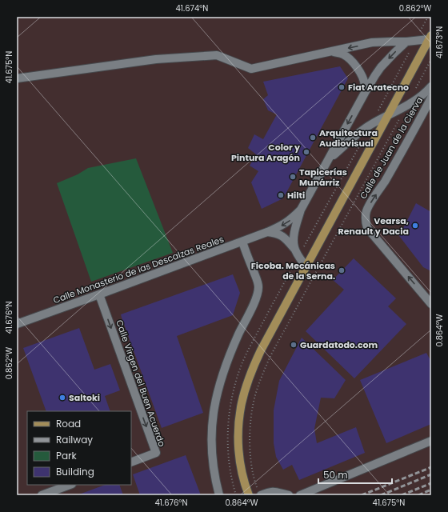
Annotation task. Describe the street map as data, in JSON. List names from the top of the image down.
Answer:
{
  "streets": {
    "street": ["Calle de Juan de la Cierva", "Calle Monasterio de las Descalzas Reales", "Calle Virgen del Buen Acuerdo"]
  },
  "crossings": [
    ["Calle Monasterio de las Descalzas Reales", "Calle Virgen del Buen Acuerdo"]
  ],
  "one_way": ["Calle de Juan de la Cierva"],
  "places": [
    "Fiat Aratecno",
    "Arquitectura Audiovisual",
    "Color y Pintura Aragón",
    "Tapicerías Munárriz",
    "Hilti",
    "Vearsa, Renault y Dacia",
    "Ficoba. Mecánicas de la Serna.",
    "Guardatodo.com",
    "Saltoki"
  ],
  "legend": [
    "Road",
    "Railway",
    "Park",
    "Building"
  ],
  "scale_bar": "50 m",
  "coordinates": [
    "41.674°N",
    "0.862°W",
    "41.673°N",
    "41.675°N",
    "41.676°N",
    "0.864°W"
  ]
}
